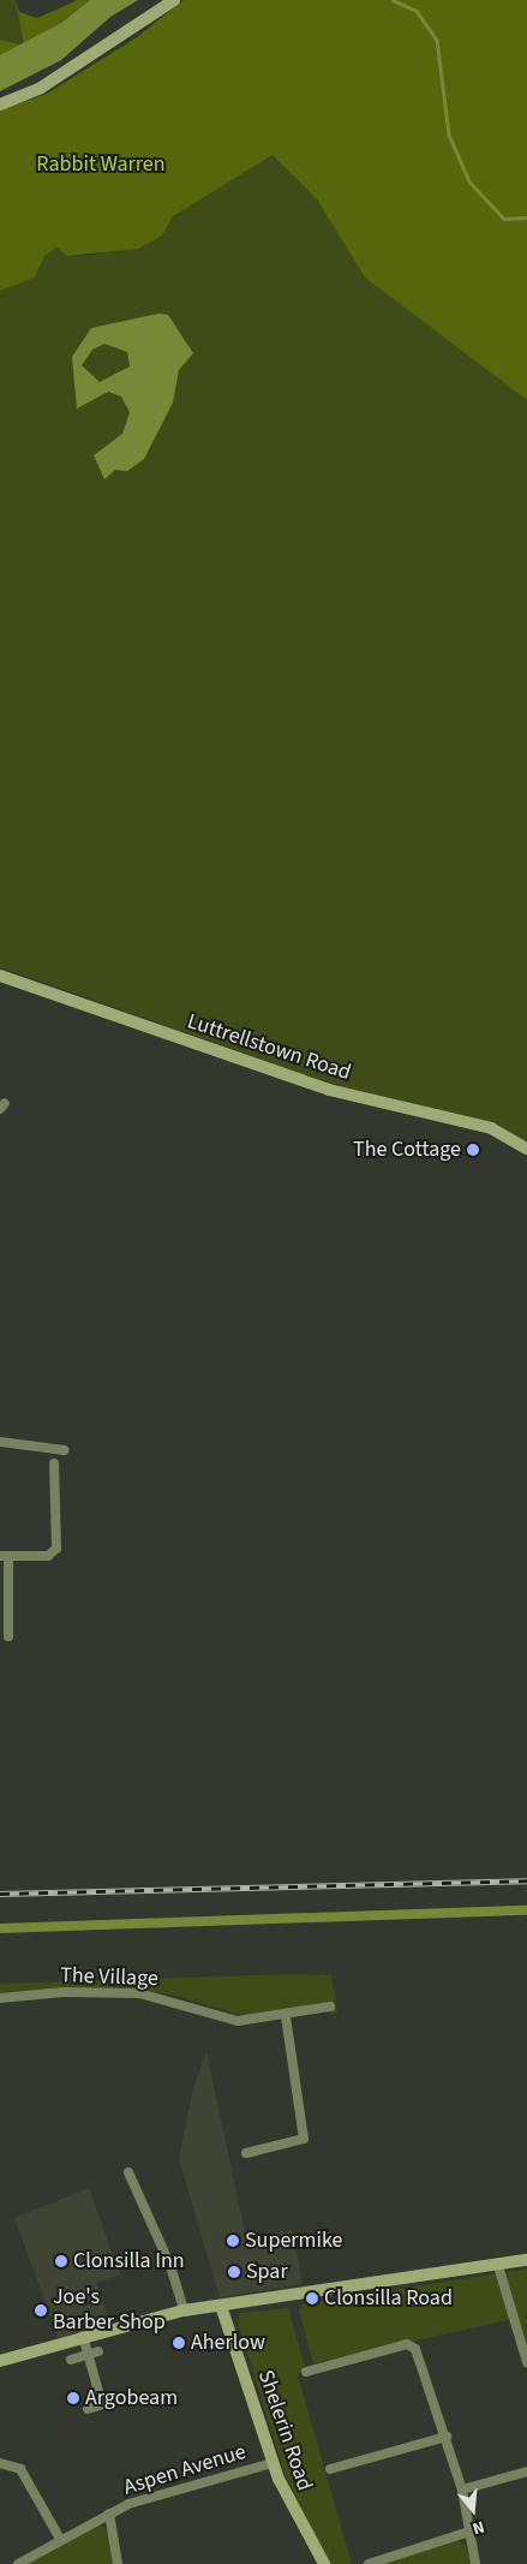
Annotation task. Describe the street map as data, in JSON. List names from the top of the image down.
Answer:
{
  "streets": {
    "street": [
      "Luttrellstown Road",
      "The Village",
      "Shelerin Road",
      "Aspen Avenue"
    ]
  },
  "crossings": [
    ["Shelerin Road", "Aspen Avenue"]
  ],
  "parks": ["Rabbit Warren"],
  "places": [
    "The Cottage",
    "Supermike",
    "Clonsilla Inn",
    "Spar",
    "Clonsilla Road",
    "Joe's Barber Shop",
    "Aherlow",
    "Argobeam"
  ],
  "north": "bottom"
}
